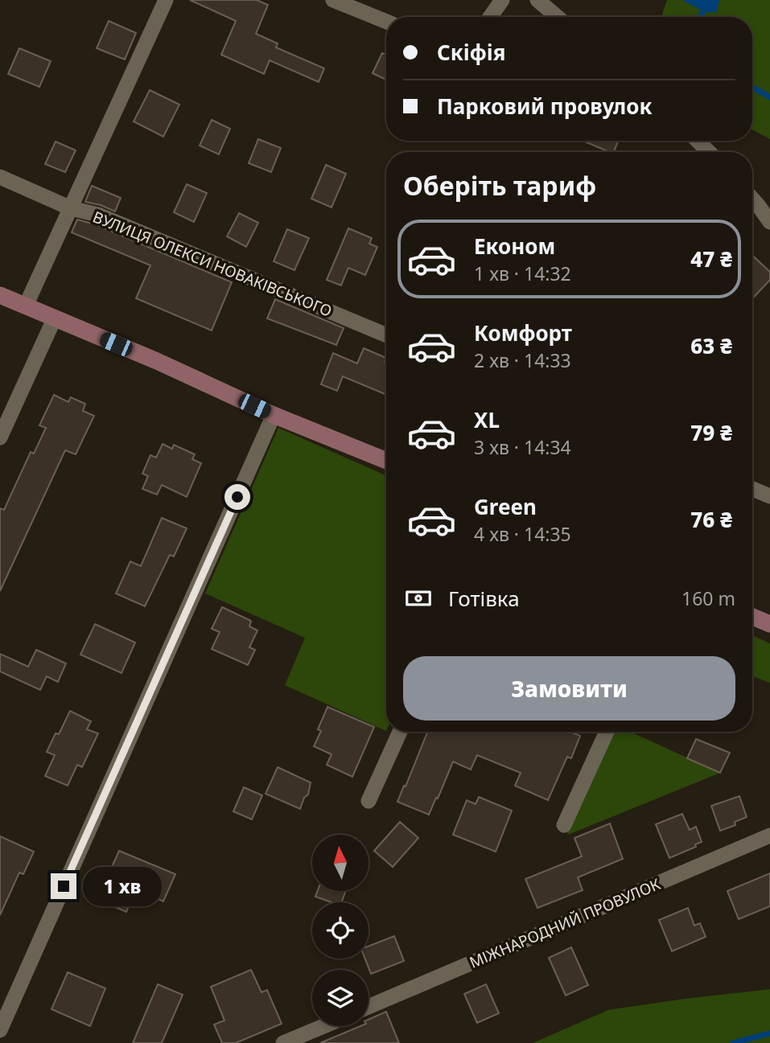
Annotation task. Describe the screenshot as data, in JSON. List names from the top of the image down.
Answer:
{
  "streets": {
    "street": ["ВУЛИЦЯ ОЛЕКСИ НОВАКІВСЬКОГО", "МІЖНАРОДНИЙ ПРОВУЛОК"]
  },
  "north": "top",
  "page": {
    "banner": ["Скіфія", "Парковий провулок"],
    "heading": "Оберіть тариф",
    "list": [
      {
        "name": "Економ",
        "note": "1 хв · 14:32",
        "value": "47 ₴"
      },
      {
        "name": "Комфорт",
        "note": "2 хв · 14:33",
        "value": "63 ₴"
      },
      {
        "name": "XL",
        "note": "3 хв · 14:34",
        "value": "79 ₴"
      },
      {
        "name": "Green",
        "note": "4 хв · 14:35",
        "value": "76 ₴"
      }
    ],
    "pay": ["Готівка", "160 m"],
    "buttons": "Замовити",
    "bubble": "1 хв"
  }
}
